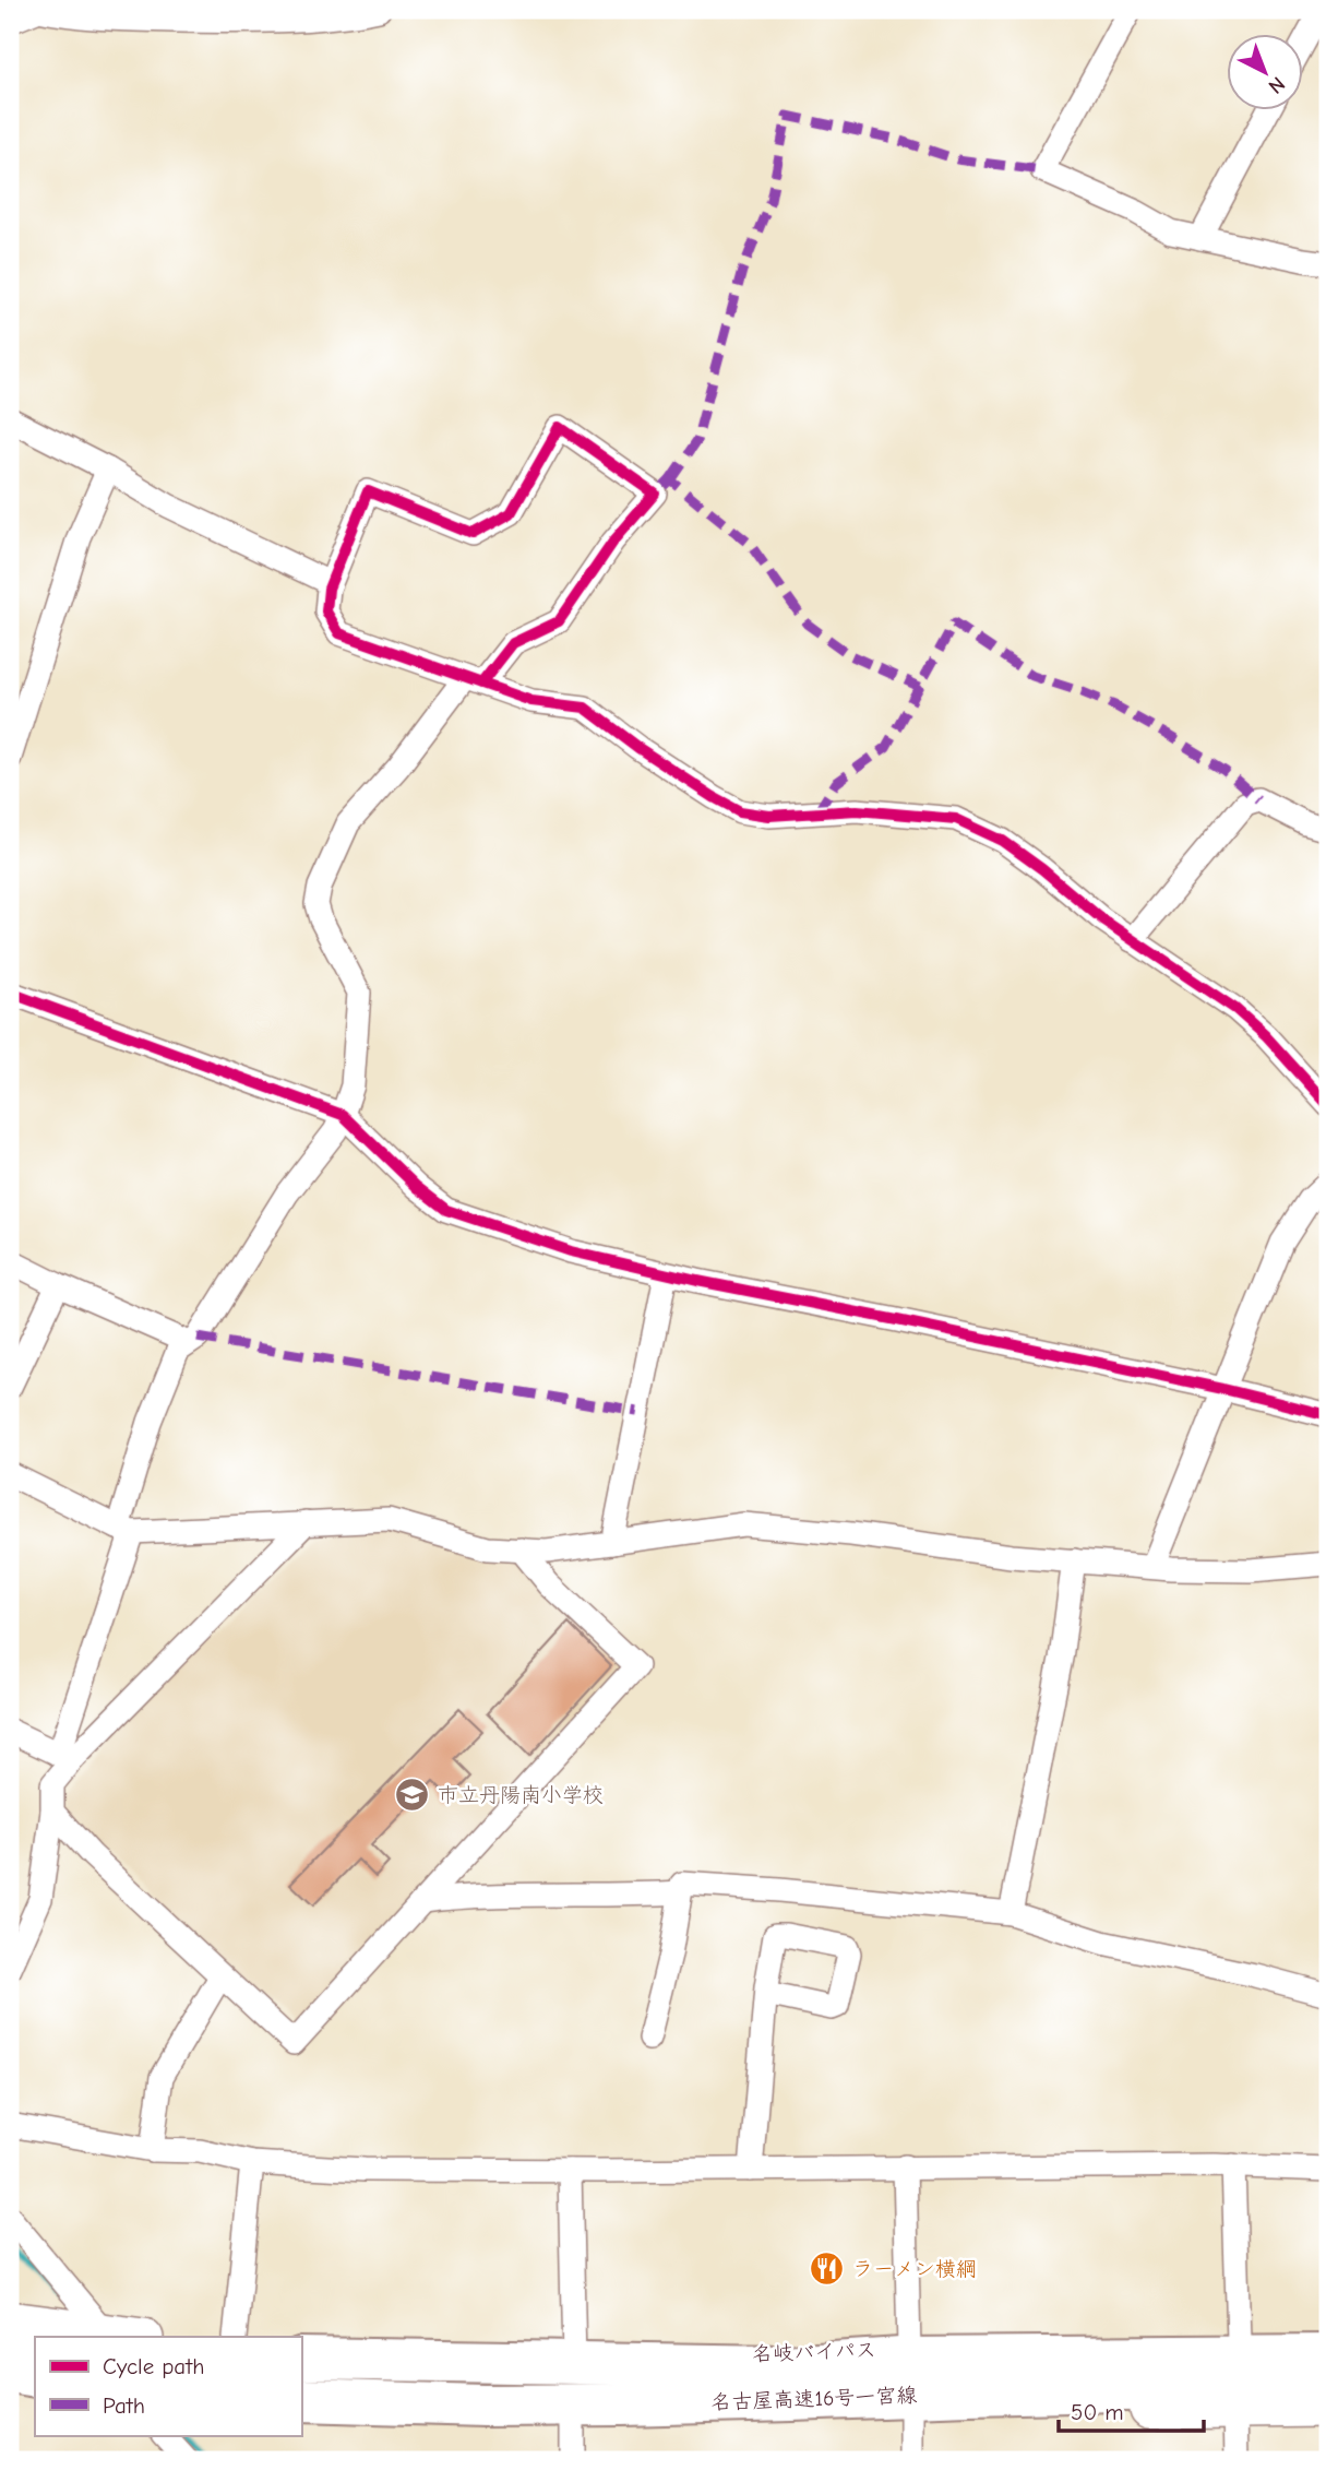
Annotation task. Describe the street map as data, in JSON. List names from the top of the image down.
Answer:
{
  "streets": {
    "highway": ["名岐バイパス", "名古屋高速16号一宮線"]
  },
  "places": {
    "school or university": ["市立丹陽南小学校"],
    "restaurant": ["ラーメン横綱"]
  },
  "legend": ["Cycle path", "Path"],
  "scale_bar": "50 m",
  "north": "bottom right"
}
